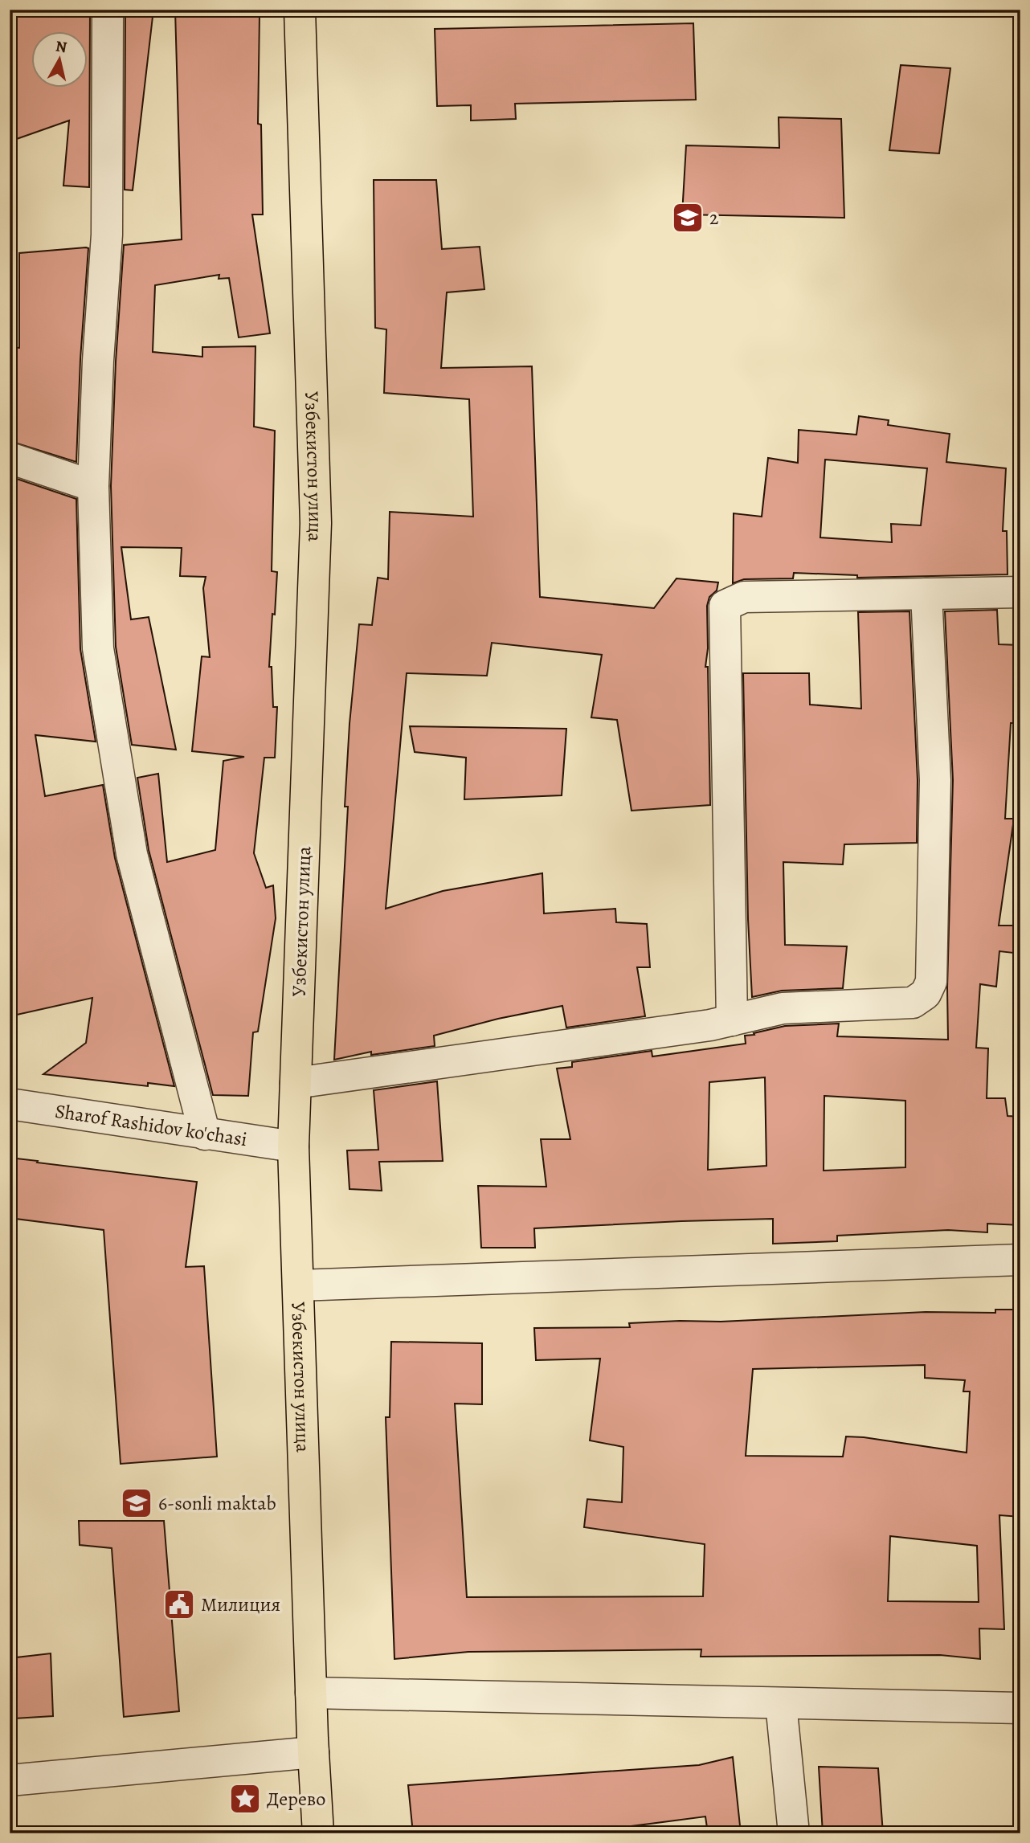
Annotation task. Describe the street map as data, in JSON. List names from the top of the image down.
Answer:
{
  "streets": {
    "main road": ["Узбекистон улица"],
    "street": ["Sharof Rashidov ko'chasi"]
  },
  "crossings": [
    ["Узбекистон улица", "Sharof Rashidov ko'chasi"]
  ],
  "places": {
    "school or university": ["2", "6-sonli maktab"],
    "public building": ["Милиция"],
    "place": ["Дерево"]
  },
  "north": "top"
}
